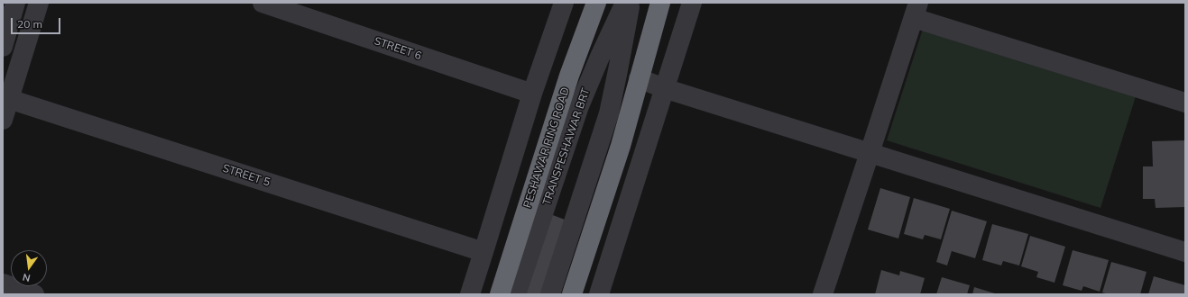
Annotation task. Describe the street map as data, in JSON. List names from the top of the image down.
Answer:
{
  "streets": {
    "highway": ["PESHAWAR RING ROAD"],
    "street": ["STREET 6", "TRANSPESHAWAR BRT", "STREET 5"]
  },
  "scale_bar": "20 m",
  "north": "bottom"
}
